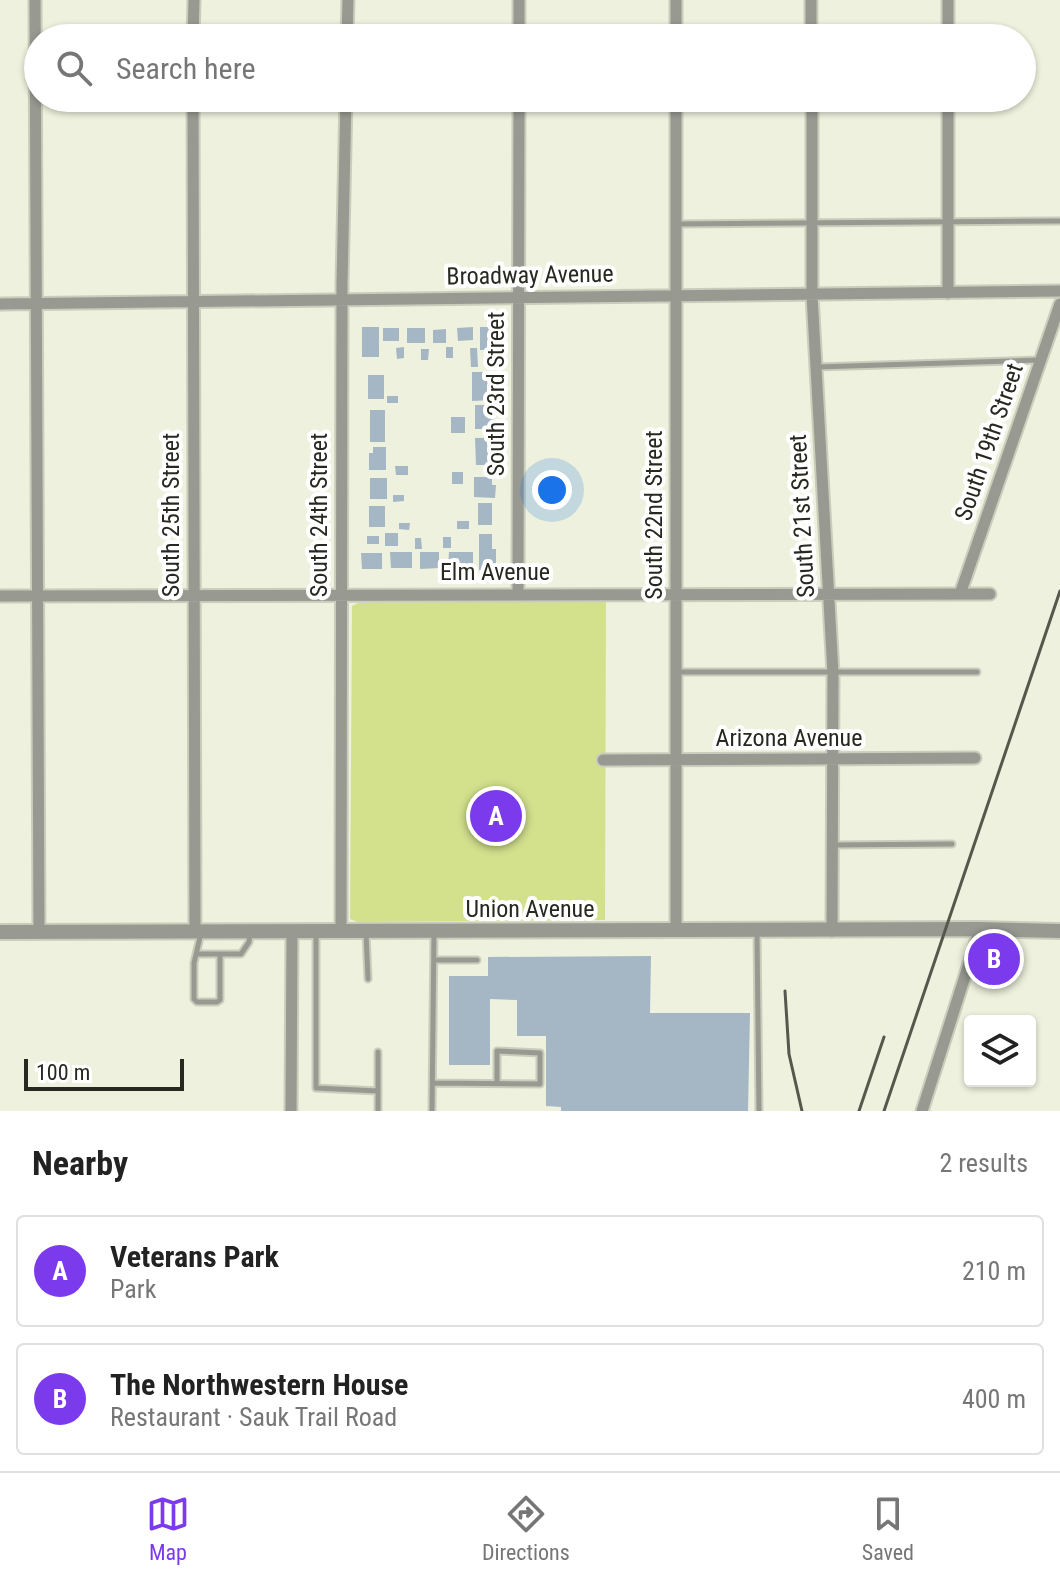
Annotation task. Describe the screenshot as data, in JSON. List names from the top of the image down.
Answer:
{
  "streets": {
    "street": [
      "Broadway Avenue",
      "South 23rd Street",
      "South 19th Street",
      "South 25th Street",
      "South 24th Street",
      "South 22nd Street",
      "South 21st Street",
      "Elm Avenue",
      "Arizona Avenue",
      "Union Avenue"
    ]
  },
  "crossings": [
    ["Broadway Avenue", "South 23rd Street"],
    ["Broadway Avenue", "South 25th Street"],
    ["Broadway Avenue", "South 24th Street"],
    ["Broadway Avenue", "South 22nd Street"],
    ["Broadway Avenue", "South 21st Street"],
    ["South 23rd Street", "Elm Avenue"],
    ["South 19th Street", "Elm Avenue"],
    ["South 25th Street", "Elm Avenue"],
    ["South 25th Street", "Union Avenue"],
    ["South 24th Street", "Elm Avenue"],
    ["South 24th Street", "Union Avenue"],
    ["South 22nd Street", "Elm Avenue"],
    ["South 22nd Street", "Arizona Avenue"],
    ["South 22nd Street", "Union Avenue"],
    ["South 21st Street", "Elm Avenue"],
    ["South 21st Street", "Arizona Avenue"],
    ["South 21st Street", "Union Avenue"]
  ],
  "scale_bar": "100 m",
  "page": {
    "search": "Search here",
    "pins": ["A", "B"],
    "scale": "100 m",
    "heading": ["Nearby", "2 results"],
    "list": [
      {
        "mark": "A",
        "name": "Veterans Park",
        "note": "Park",
        "value": "210 m"
      },
      {
        "mark": "B",
        "name": "The Northwestern House",
        "note": "Restaurant · Sauk Trail Road",
        "value": "400 m"
      }
    ],
    "nav": ["Map", "Directions", "Saved"]
  }
}
